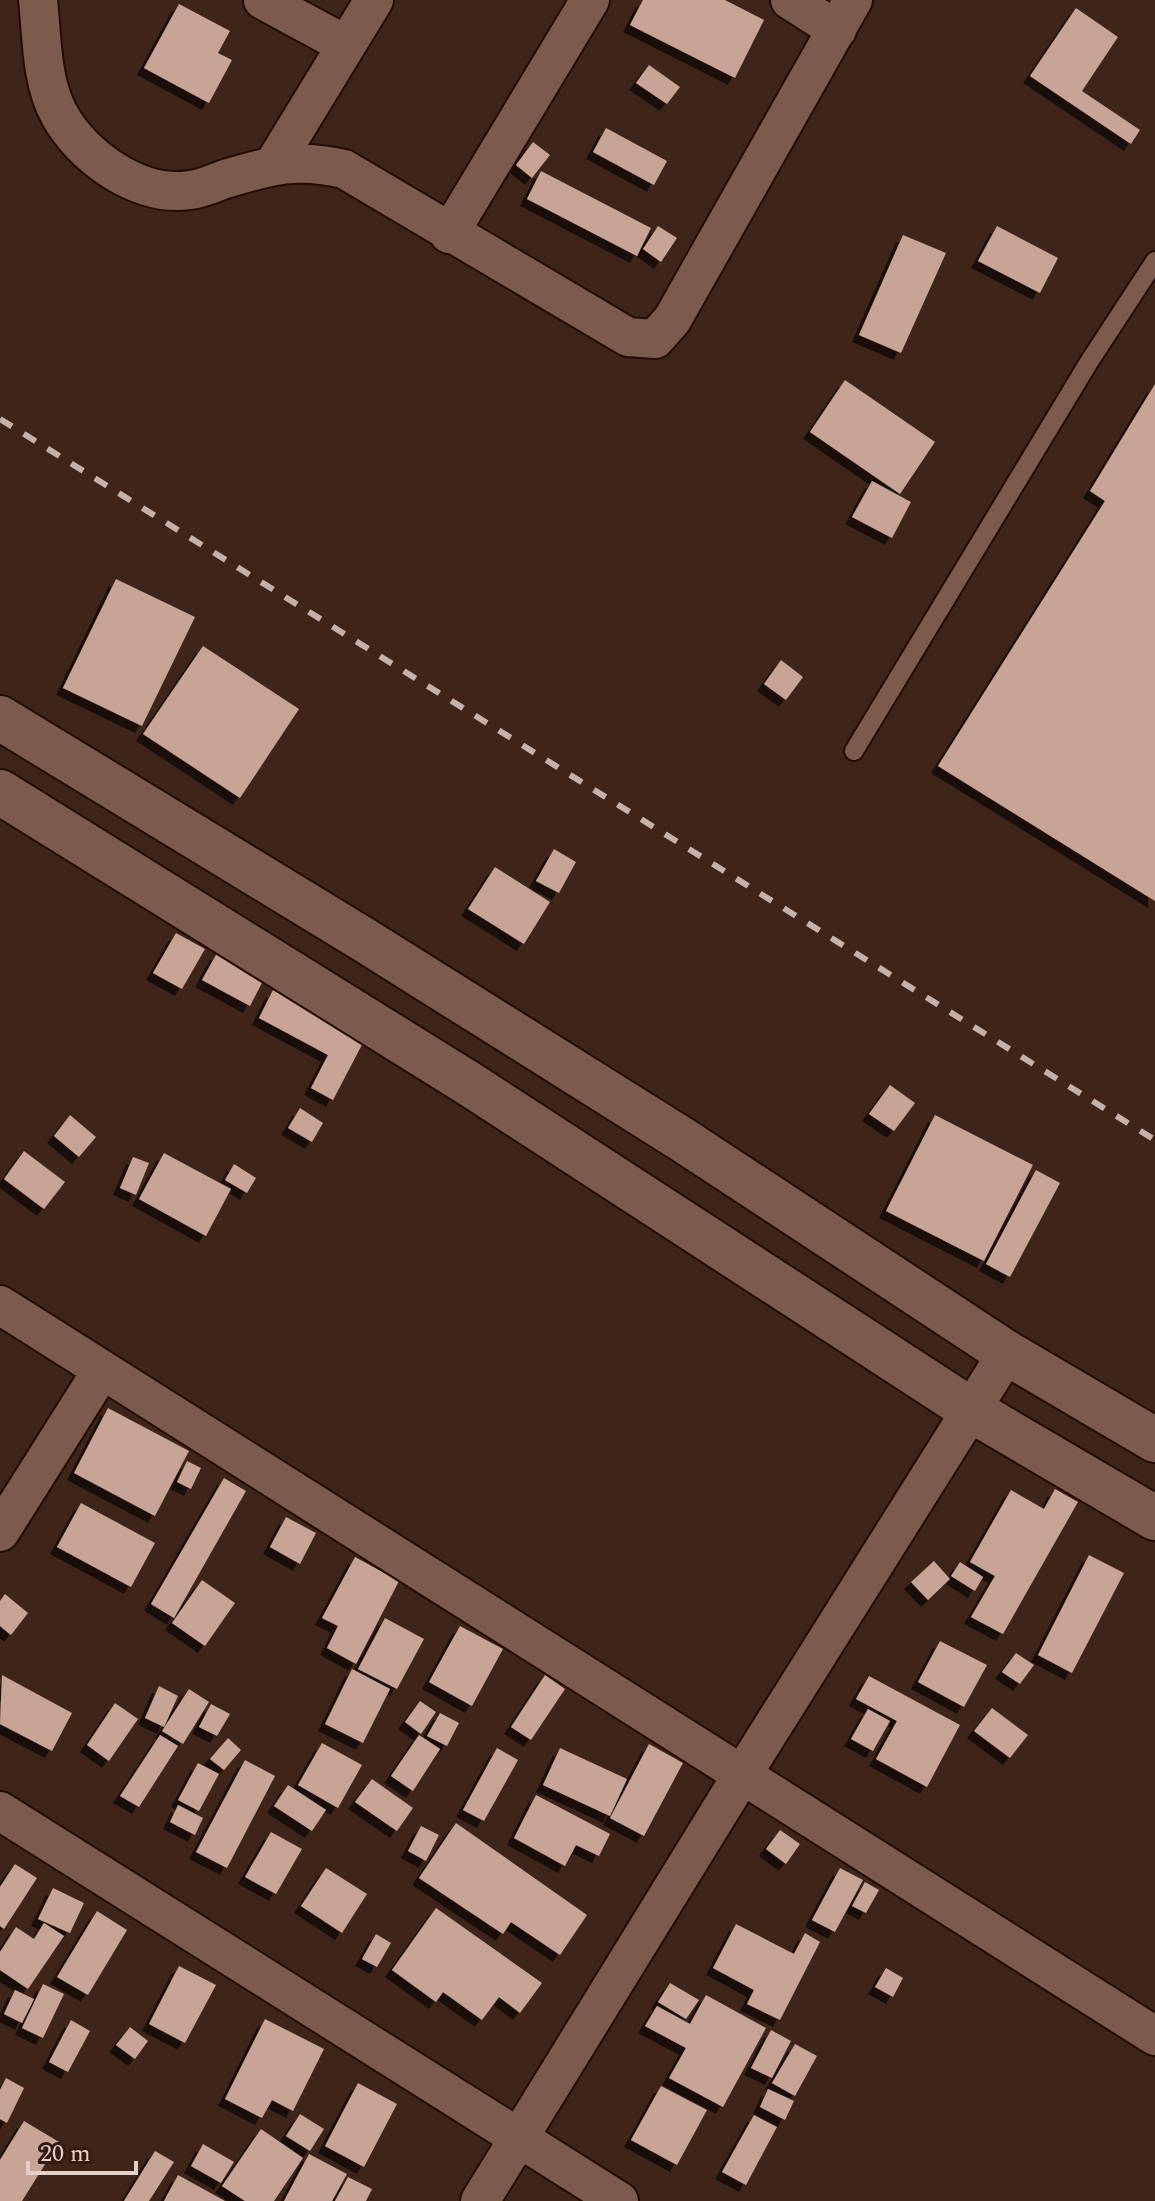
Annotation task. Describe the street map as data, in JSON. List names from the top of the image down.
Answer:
{
  "scale_bar": "20 m"
}
